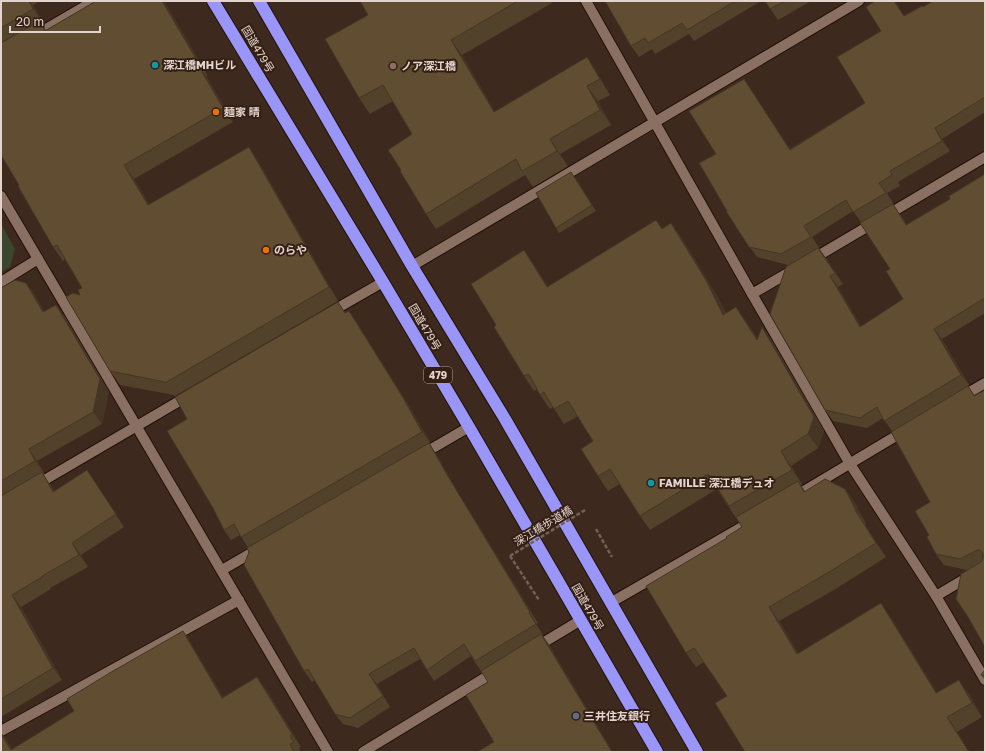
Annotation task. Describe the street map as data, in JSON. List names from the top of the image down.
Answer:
{
  "streets": {
    "highway": ["国道479号", "479"],
    "path": ["深江橋歩道橋"]
  },
  "places": [
    "深江橋MHビル",
    "ノア深江橋",
    "麺家 晴",
    "のらや",
    "FAMILLE 深江橋デュオ",
    "三井住友銀行"
  ],
  "scale_bar": "20 m"
}
